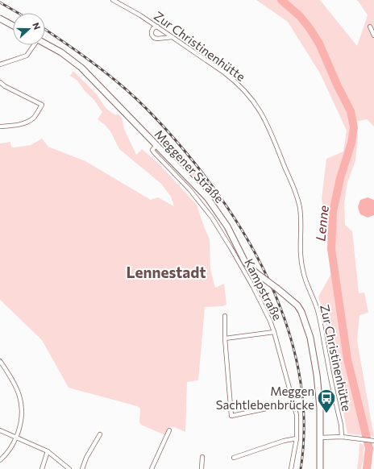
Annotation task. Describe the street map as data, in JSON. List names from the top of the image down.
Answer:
{
  "streets": {
    "main road": ["Meggener Straße"],
    "street": ["Zur Christinenhütte", "Kampstraße"]
  },
  "crossings": [
    ["Meggener Straße", "Kampstraße"]
  ],
  "districts": ["Lennestadt"],
  "water": ["Lenne"],
  "places": {
    "bus stop": ["Meggen Sachtlebenbrücke"]
  },
  "north": "right"
}
